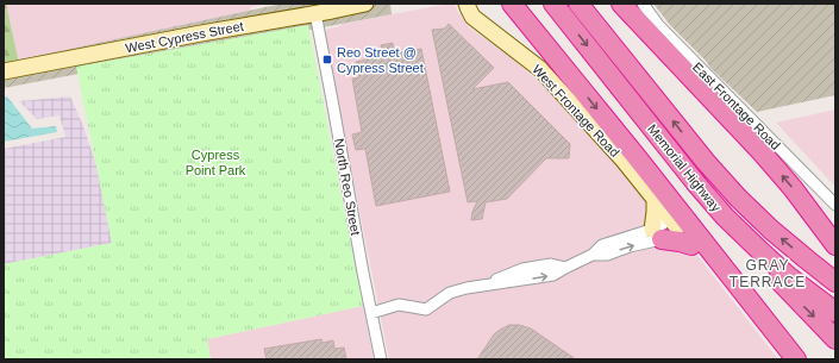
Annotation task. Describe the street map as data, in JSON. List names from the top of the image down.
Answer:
{
  "streets": {
    "highway": ["Memorial Highway"],
    "street": [
      "West Cypress Street",
      "East Frontage Road",
      "West Frontage Road",
      "North Reo Street"
    ]
  },
  "crossings": [
    ["West Cypress Street", "North Reo Street"]
  ],
  "districts": ["GRAY TERRACE"],
  "parks": ["Cypress Point Park"],
  "places": {
    "transit": ["Reo Street @ Cypress Street"]
  }
}
